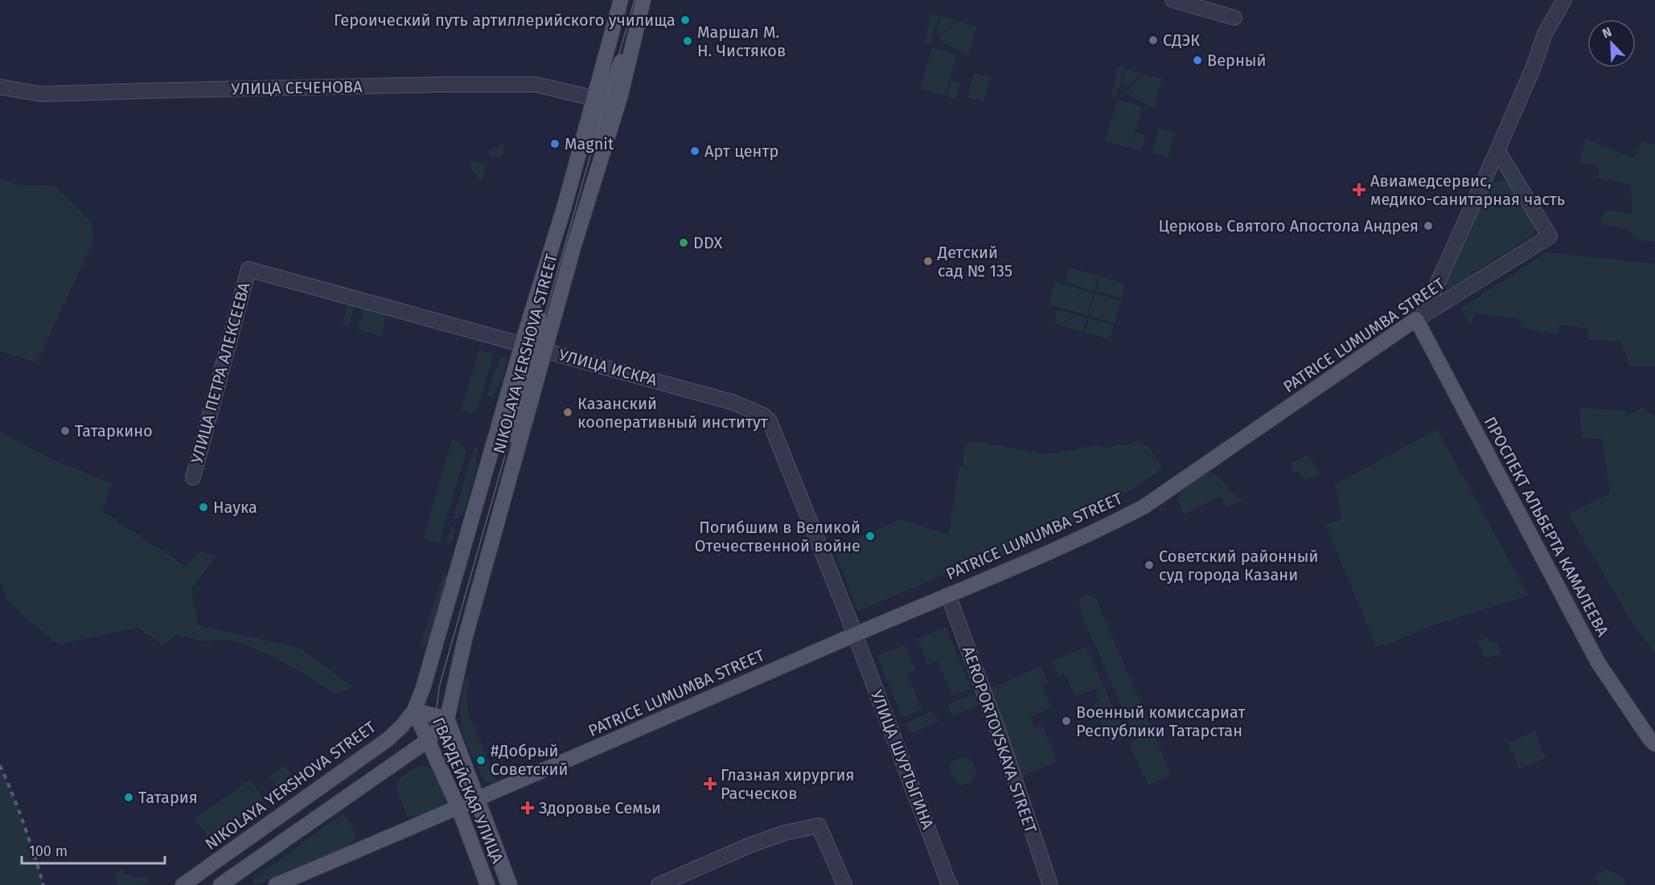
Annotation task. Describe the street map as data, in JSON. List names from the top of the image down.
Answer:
{
  "streets": {
    "main road": [
      "PATRICE LUMUMBA STREET",
      "NIKOLAYA YERSHOVA STREET",
      "ПРОСПЕКТ АЛЬБЕРТА КАМАЛЕЕВА",
      "ГВАРДЕЙСКАЯ УЛИЦА"
    ],
    "street": [
      "УЛИЦА СЕЧЕНОВА",
      "УЛИЦА ИСКРА",
      "УЛИЦА ПЕТРА АЛЕКСЕЕВА",
      "AEROPORTOVSKAYA STREET",
      "УЛИЦА ШУРТЫГИНА"
    ]
  },
  "crossings": [
    ["УЛИЦА СЕЧЕНОВА", "NIKOLAYA YERSHOVA STREET"],
    ["PATRICE LUMUMBA STREET", "УЛИЦА ИСКРА"],
    ["PATRICE LUMUMBA STREET", "ПРОСПЕКТ АЛЬБЕРТА КАМАЛЕЕВА"],
    ["PATRICE LUMUMBA STREET", "AEROPORTOVSKAYA STREET"],
    ["PATRICE LUMUMBA STREET", "УЛИЦА ШУРТЫГИНА"],
    ["PATRICE LUMUMBA STREET", "ГВАРДЕЙСКАЯ УЛИЦА"],
    ["NIKOLAYA YERSHOVA STREET", "УЛИЦА ИСКРА"],
    ["NIKOLAYA YERSHOVA STREET", "ГВАРДЕЙСКАЯ УЛИЦА"],
    ["УЛИЦА ИСКРА", "УЛИЦА ПЕТРА АЛЕКСЕЕВА"],
    ["УЛИЦА ИСКРА", "УЛИЦА ШУРТЫГИНА"]
  ],
  "places": {
    "other": [
      "Героический путь артиллерийского училища",
      "СДЭК",
      "Маршал М. Н. Чистяков",
      "Верный",
      "Magnit",
      "Арт центр",
      "Церковь Святого Апостола Андрея",
      "DDX",
      "Детский сад № 135",
      "Казанский кооперативный институт",
      "Татаркино",
      "Наука",
      "Погибшим в Великой Отечественной войне",
      "Советский районный суд города Казани",
      "Военный комиссариат Республики Татарстан",
      "#Добрый Советский",
      "Татария"
    ],
    "health": ["Авиамедсервис, медико-санитарная часть", "Глазная хирургия Расческов", "Здоровье Семьи"]
  },
  "scale_bar": "100 m",
  "north": "top left"
}
